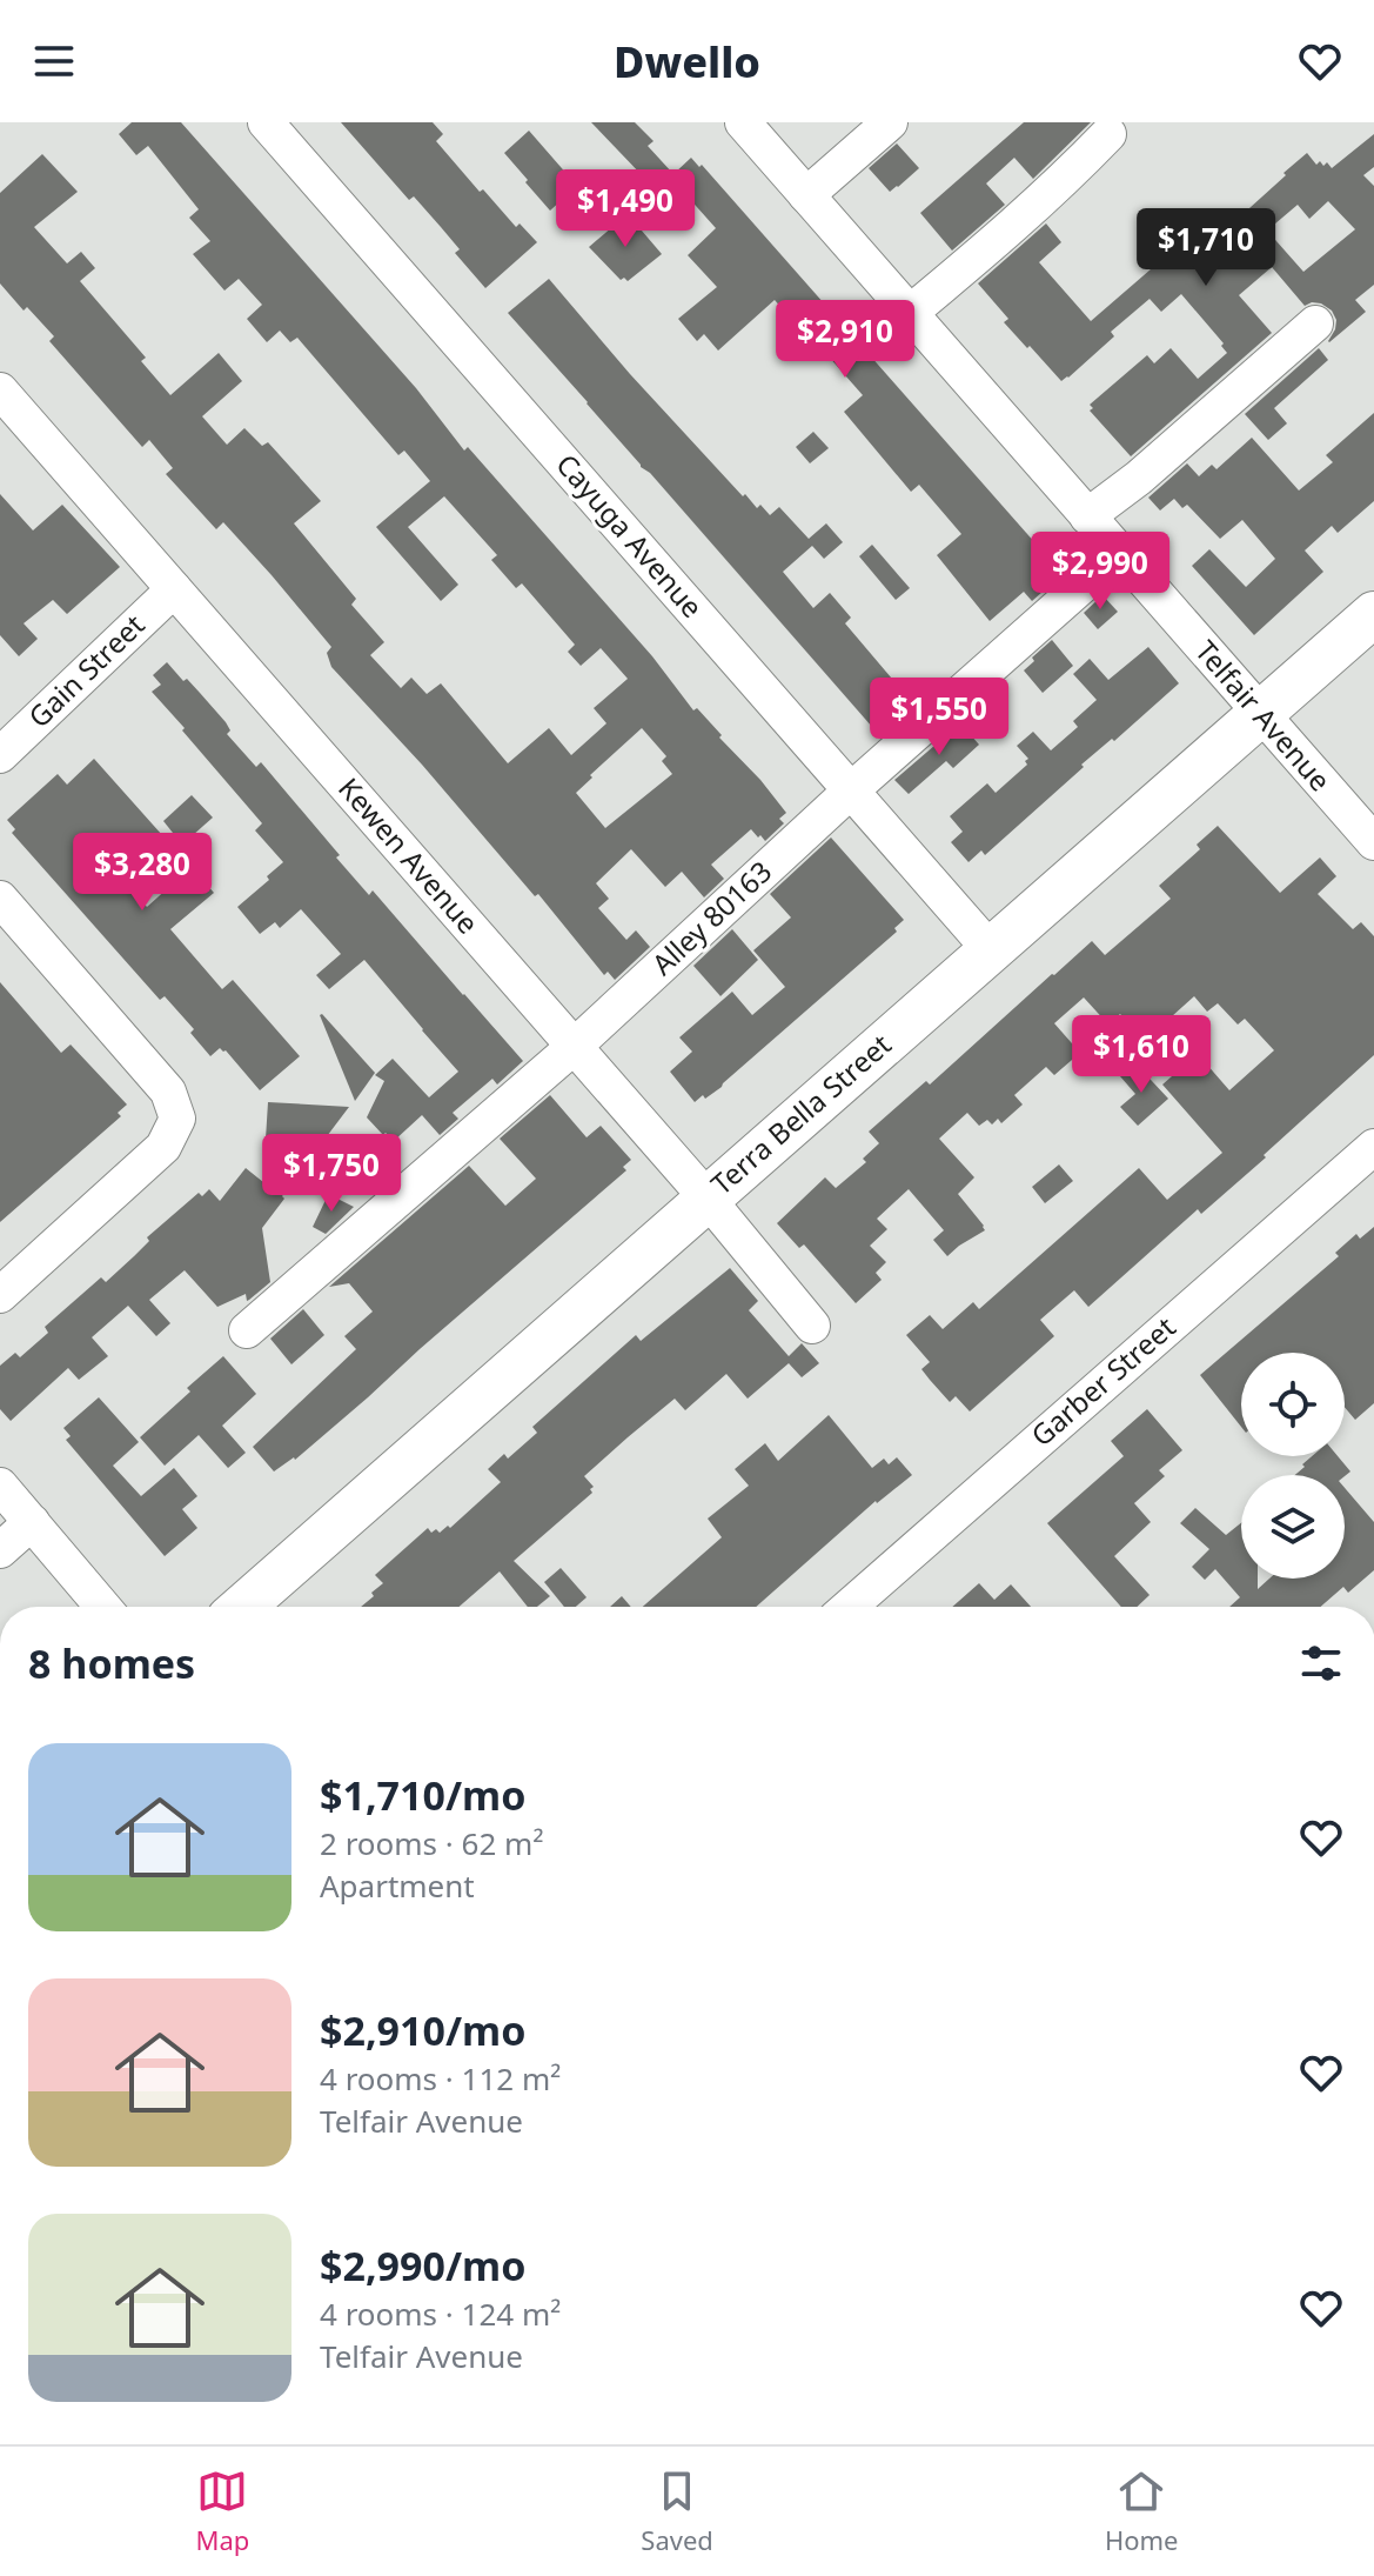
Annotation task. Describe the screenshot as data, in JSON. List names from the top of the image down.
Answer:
{
  "streets": {
    "main road": ["Terra Bella Street"],
    "street": [
      "Cayuga Avenue",
      "Gain Street",
      "Telfair Avenue",
      "Kewen Avenue",
      "Alley 80163",
      "Garber Street"
    ]
  },
  "crossings": [
    ["Cayuga Avenue", "Alley 80163"],
    ["Cayuga Avenue", "Terra Bella Street"],
    ["Gain Street", "Kewen Avenue"],
    ["Telfair Avenue", "Alley 80163"],
    ["Telfair Avenue", "Terra Bella Street"],
    ["Kewen Avenue", "Alley 80163"],
    ["Kewen Avenue", "Terra Bella Street"]
  ],
  "page": {
    "header": "Dwello",
    "price": [
      "$1,490",
      "$1,710",
      "$2,910",
      "$2,990",
      "$1,550",
      "$3,280",
      "$1,610",
      "$1,750"
    ],
    "heading": "8 homes",
    "list": [
      {
        "name": "$1,710/mo",
        "note": "2 rooms · 62 m² · Apartment"
      },
      {
        "name": "$2,910/mo",
        "note": "4 rooms · 112 m² · Telfair Avenue"
      },
      {
        "name": "$2,990/mo",
        "note": "4 rooms · 124 m² · Telfair Avenue"
      }
    ],
    "tabs": ["Map", "Saved", "Home"]
  }
}
